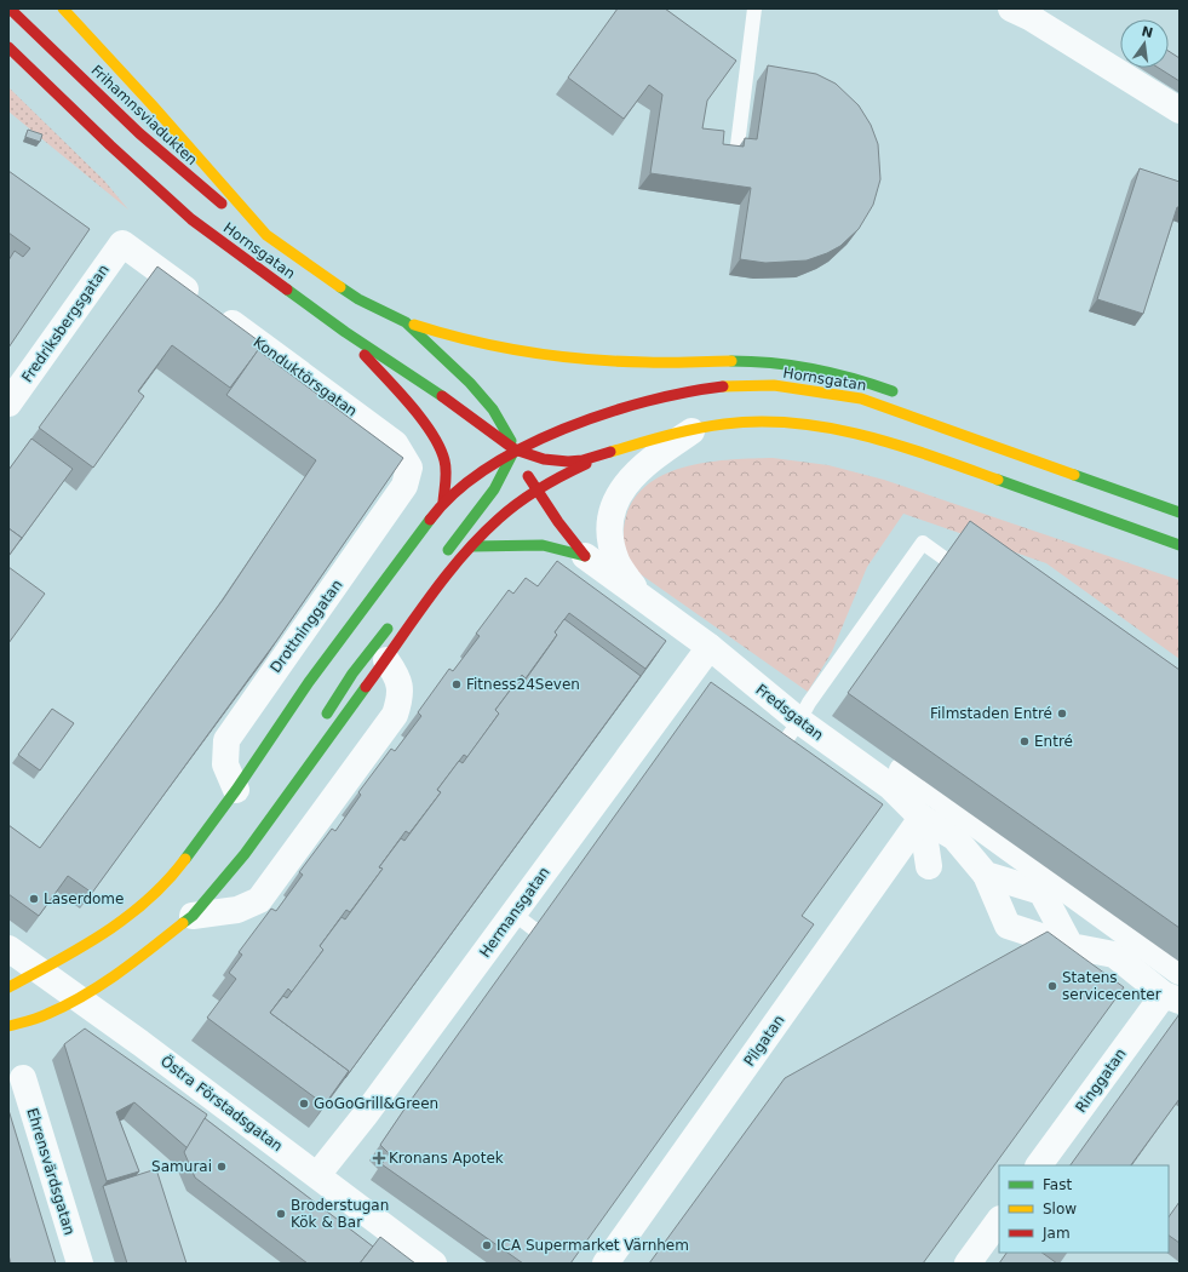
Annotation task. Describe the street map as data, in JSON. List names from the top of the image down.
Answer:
{
  "streets": {
    "main road": ["Frihamnsviadukten", "Hornsgatan"],
    "street": [
      "Fredriksbergsgatan",
      "Konduktörsgatan",
      "Drottninggatan",
      "Fredsgatan",
      "Hermansgatan",
      "Pilgatan",
      "Ringgatan",
      "Östra Förstadsgatan",
      "Ehrensvärdsgatan"
    ]
  },
  "crossings": [
    ["Frihamnsviadukten", "Hornsgatan"],
    ["Fredriksbergsgatan", "Konduktörsgatan"],
    ["Konduktörsgatan", "Drottninggatan"],
    ["Fredsgatan", "Hermansgatan"],
    ["Fredsgatan", "Pilgatan"],
    ["Fredsgatan", "Ringgatan"],
    ["Hermansgatan", "Östra Förstadsgatan"]
  ],
  "places": {
    "other": [
      "Fitness24Seven",
      "Filmstaden Entré",
      "Entré",
      "Laserdome",
      "Statens servicecenter",
      "GoGoGrill&Green",
      "Samurai",
      "Broderstugan Kök & Bar",
      "ICA Supermarket Värnhem"
    ],
    "health": ["Kronans Apotek"]
  },
  "legend": ["Fast", "Slow", "Jam"],
  "north": "top"
}
